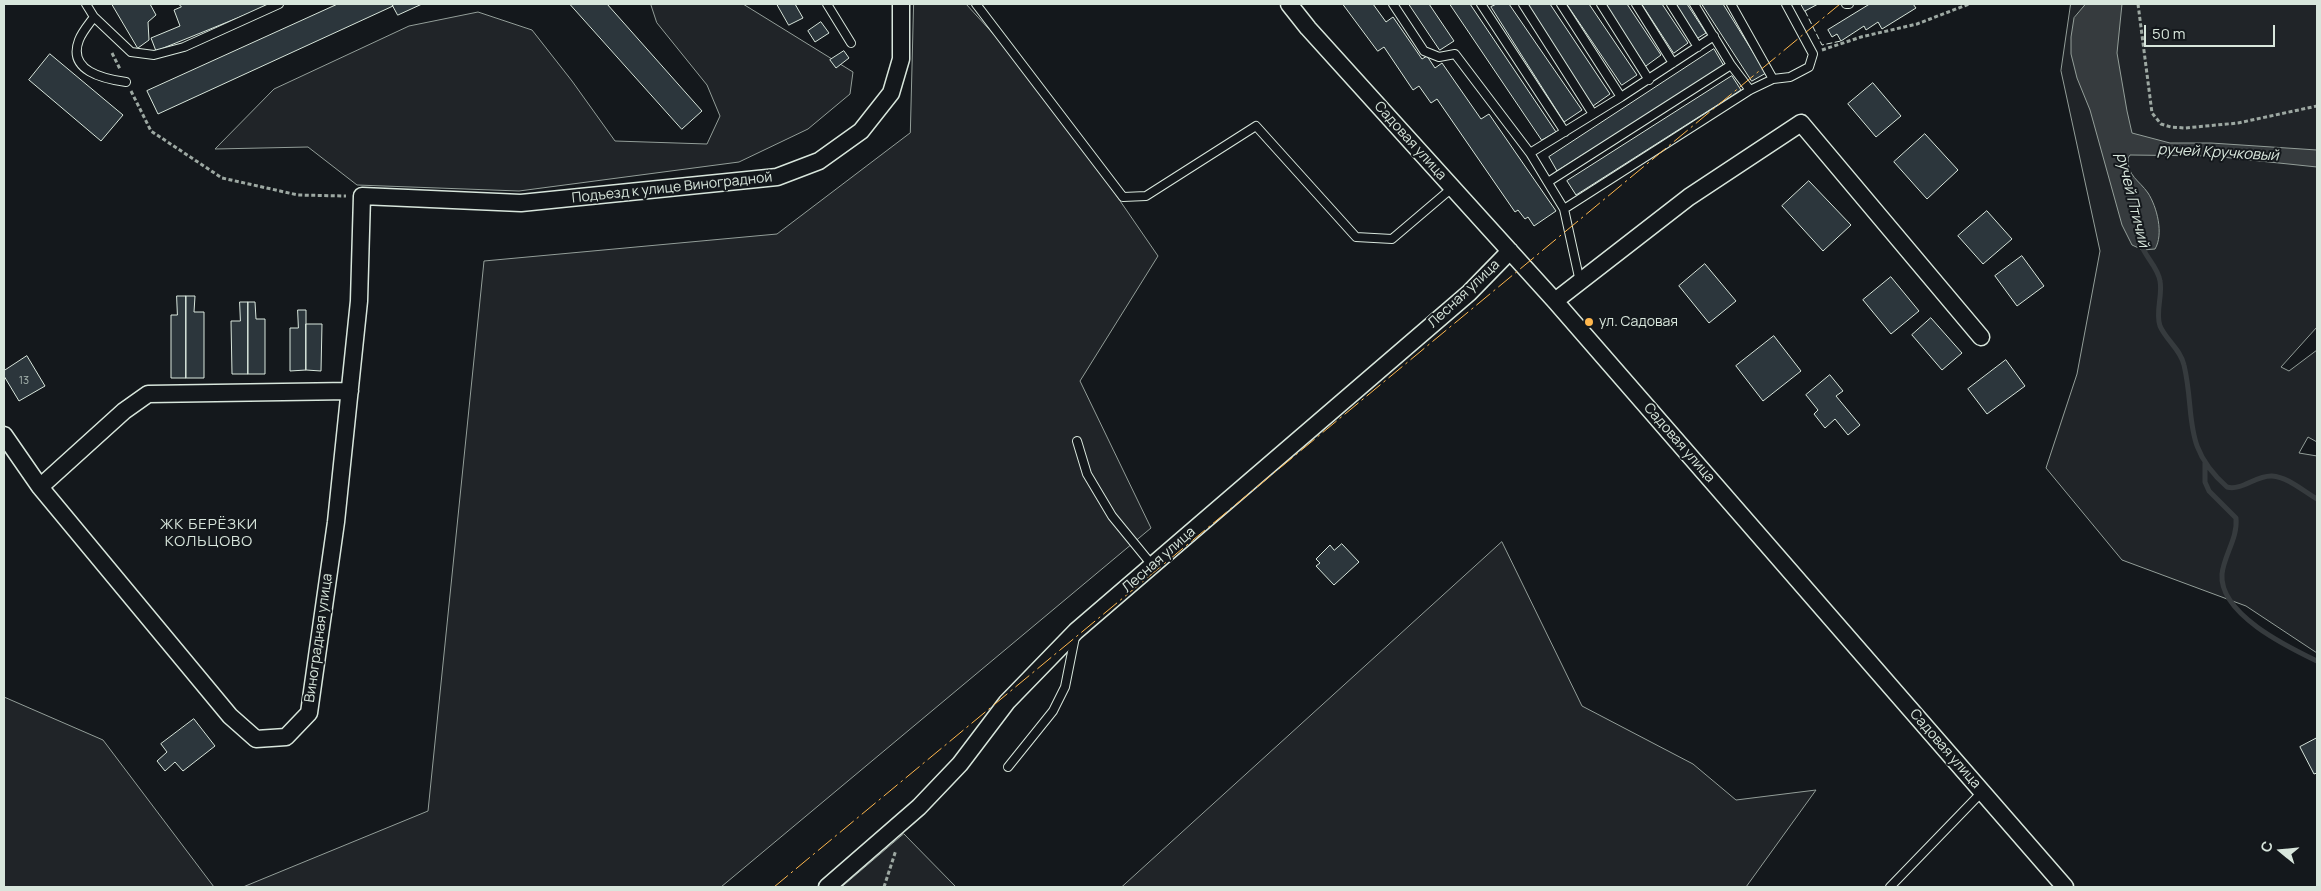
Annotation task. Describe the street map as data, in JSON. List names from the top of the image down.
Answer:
{
  "streets": {
    "street": [
      "Садовая улица",
      "Подъезд к улице Виноградной",
      "Лесная улица",
      "Виноградная улица"
    ]
  },
  "crossings": [
    ["Садовая улица", "Лесная улица"],
    ["Подъезд к улице Виноградной", "Виноградная улица"]
  ],
  "districts": ["ЖК БЕРЁЗКИ КОЛЬЦОВО"],
  "water": ["ручей Кручковый", "ручей Птичий"],
  "places": ["ул. Садовая"],
  "house_numbers": ["13"],
  "scale_bar": "50 m",
  "north": "left"
}
